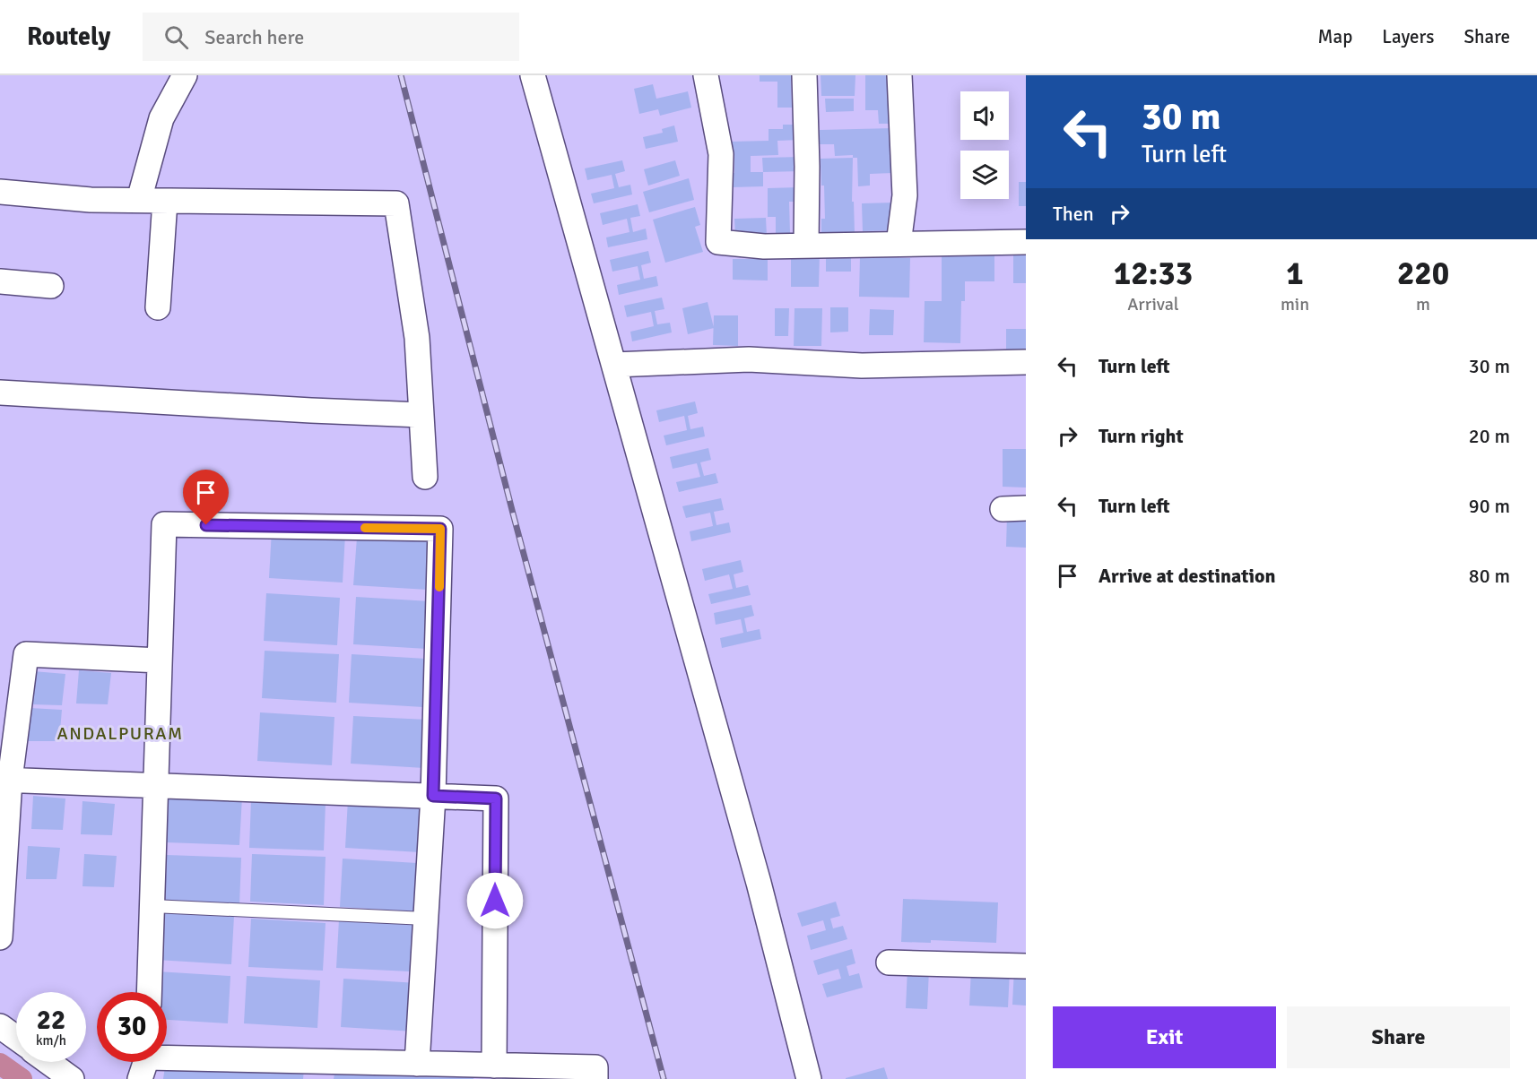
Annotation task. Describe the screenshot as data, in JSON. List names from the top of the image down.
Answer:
{
  "districts": ["ANDALPURAM"],
  "page": {
    "header": "Routely",
    "search": "Search here",
    "nav": ["Map", "Layers", "Share"],
    "turn": ["30 m", "Turn left"],
    "then": "Then",
    "eta": [
      "12:33",
      "Arrival",
      "1",
      "min",
      "220",
      "m"
    ],
    "list": [
      {
        "name": "Turn left",
        "value": "30 m"
      },
      {
        "name": "Turn right",
        "value": "20 m"
      },
      {
        "name": "Turn left",
        "value": "90 m"
      },
      {
        "name": "Arrive at destination",
        "value": "80 m"
      }
    ],
    "speed": "22 km/h",
    "limit": "30",
    "buttons": ["Exit", "Share"]
  }
}
